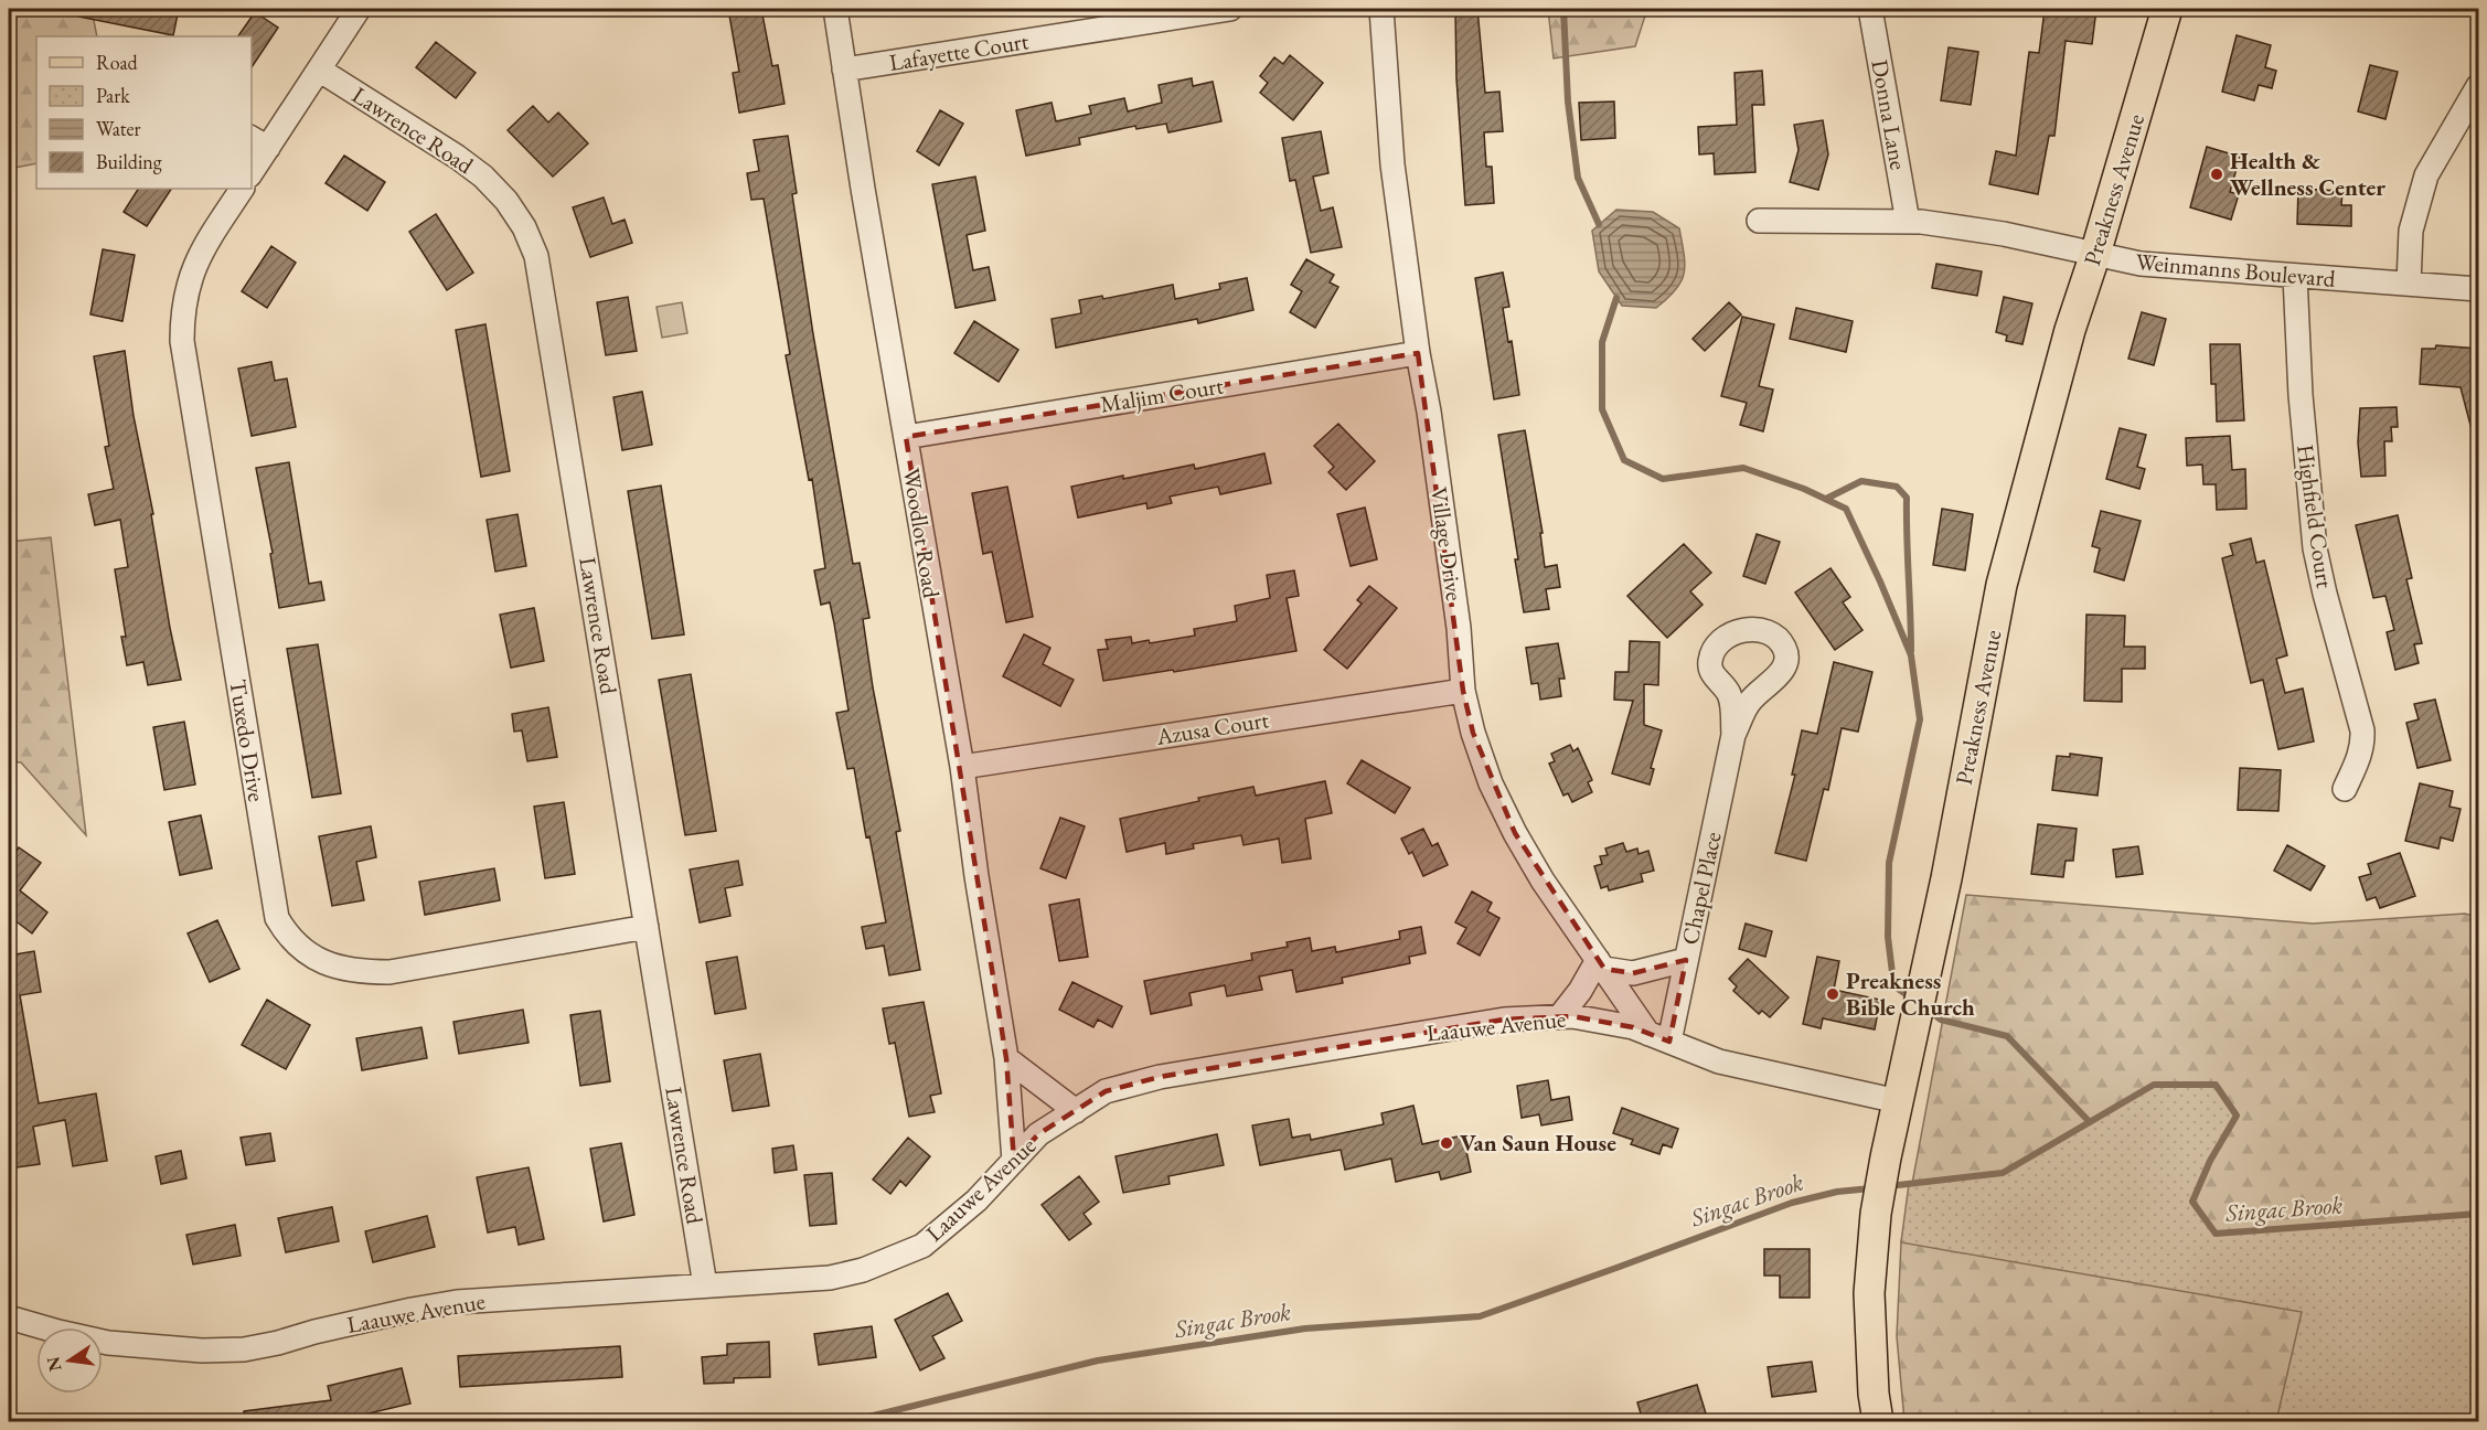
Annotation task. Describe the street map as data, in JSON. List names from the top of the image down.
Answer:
{
  "streets": {
    "main road": ["Preakness Avenue"],
    "street": [
      "Lafayette Court",
      "Donna Lane",
      "Lawrence Road",
      "Weinmanns Boulevard",
      "Maljim Court",
      "Highfield Court",
      "Woodlot Road",
      "Village Drive",
      "Azusa Court",
      "Tuxedo Drive",
      "Chapel Place",
      "Laauwe Avenue"
    ]
  },
  "crossings": [
    ["Lafayette Court", "Woodlot Road"],
    ["Donna Lane", "Weinmanns Boulevard"],
    ["Lawrence Road", "Tuxedo Drive"],
    ["Lawrence Road", "Laauwe Avenue"],
    ["Preakness Avenue", "Weinmanns Boulevard"],
    ["Preakness Avenue", "Laauwe Avenue"],
    ["Weinmanns Boulevard", "Highfield Court"],
    ["Maljim Court", "Woodlot Road"],
    ["Maljim Court", "Village Drive"],
    ["Woodlot Road", "Azusa Court"],
    ["Woodlot Road", "Laauwe Avenue"],
    ["Village Drive", "Azusa Court"],
    ["Village Drive", "Chapel Place"],
    ["Village Drive", "Laauwe Avenue"],
    ["Chapel Place", "Laauwe Avenue"]
  ],
  "water": ["Singac Brook"],
  "places": ["Health & Wellness Center", "Preakness Bible Church", "Van Saun House"],
  "legend": [
    "Road",
    "Park",
    "Water",
    "Building"
  ],
  "north": "left"
}
